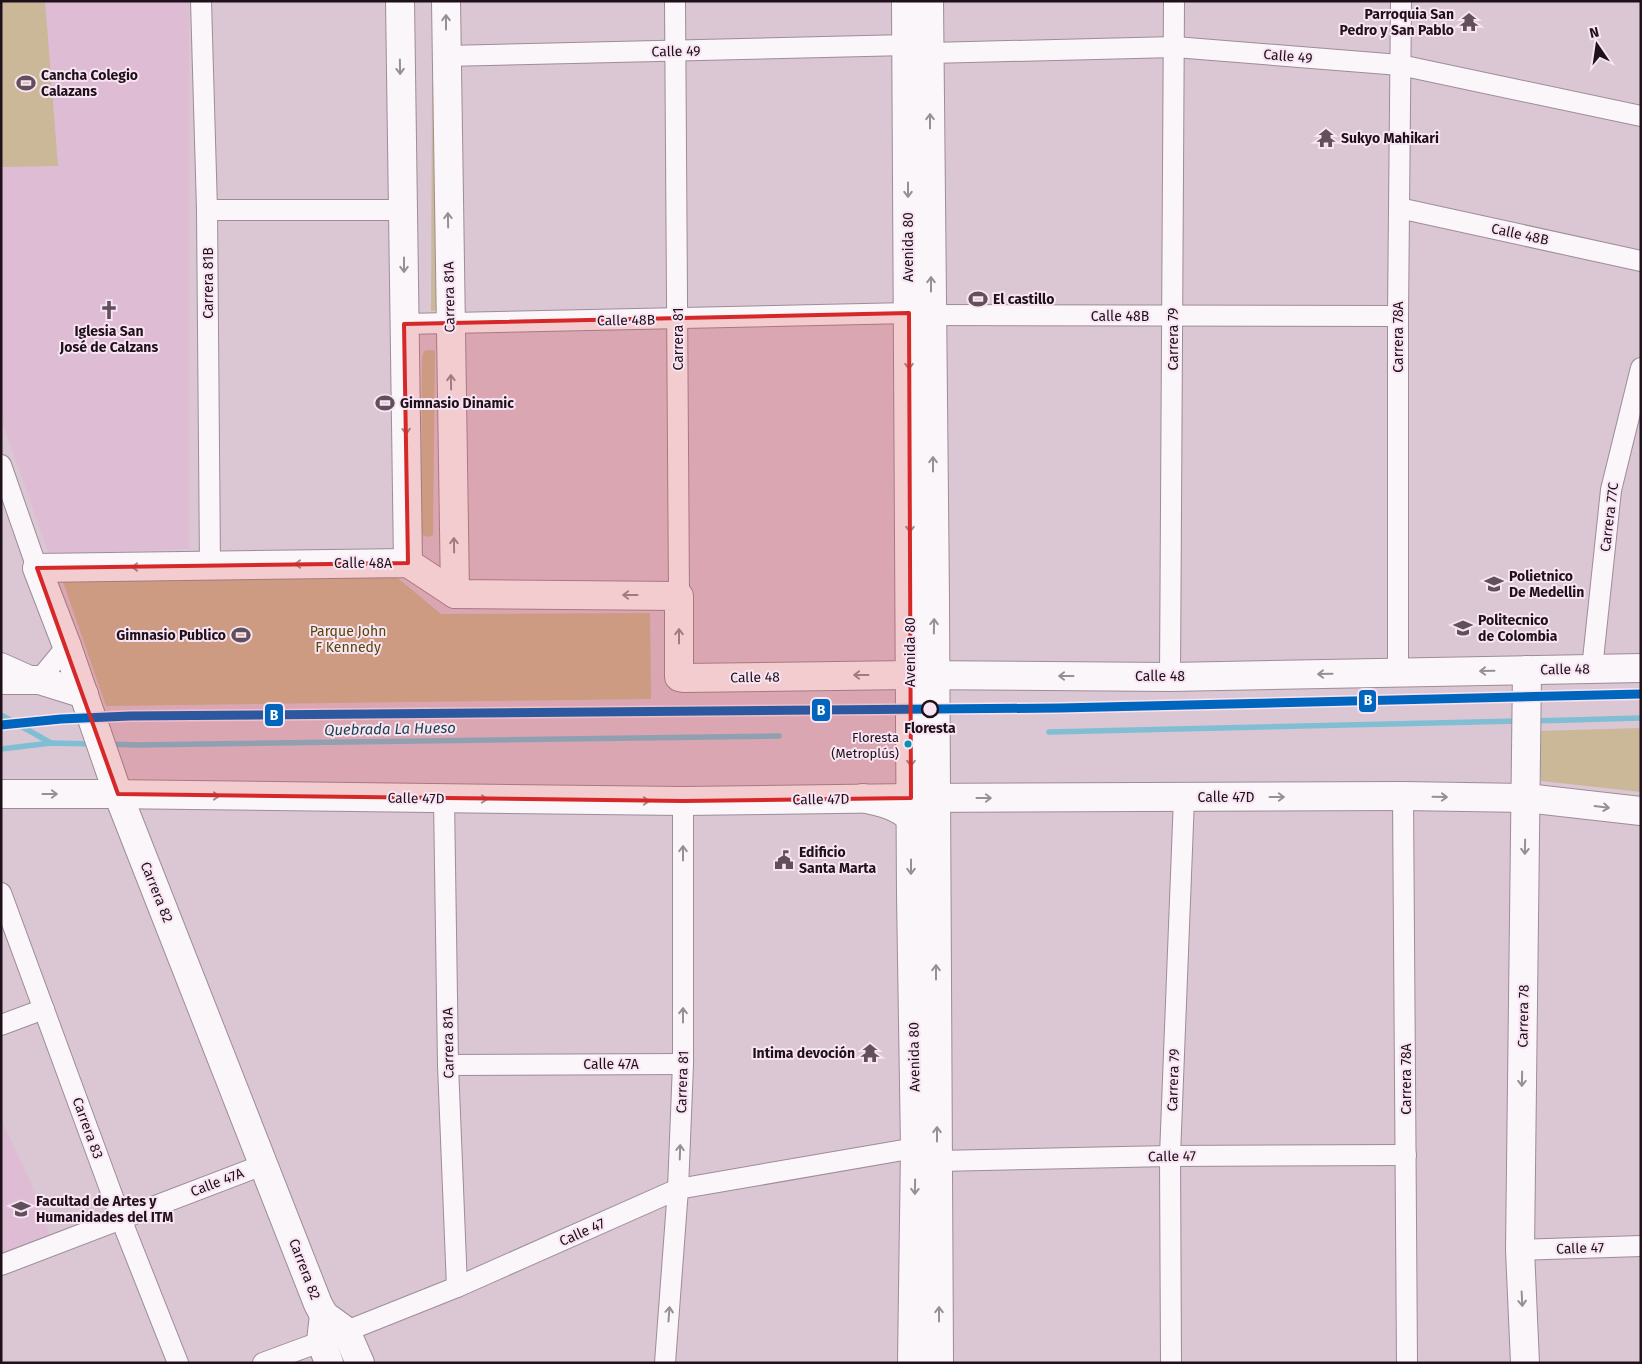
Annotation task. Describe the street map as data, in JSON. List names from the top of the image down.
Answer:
{
  "streets": {
    "street": [
      "Calle 49",
      "Calle 48B",
      "Avenida 80",
      "Carrera 81B",
      "Carrera 81A",
      "Carrera 78A",
      "Carrera 81",
      "Carrera 79",
      "Carrera 77C",
      "Calle 48A",
      "Calle 48",
      "Calle 47D",
      "Carrera 82",
      "Carrera 78",
      "Calle 47A",
      "Carrera 83",
      "Calle 47"
    ]
  },
  "crossings": [
    ["Calle 49", "Avenida 80"],
    ["Calle 49", "Carrera 81A"],
    ["Calle 49", "Carrera 78A"],
    ["Calle 49", "Carrera 81"],
    ["Calle 49", "Carrera 79"],
    ["Calle 48B", "Avenida 80"],
    ["Calle 48B", "Carrera 81A"],
    ["Calle 48B", "Carrera 78A"],
    ["Calle 48B", "Carrera 81"],
    ["Calle 48B", "Carrera 79"],
    ["Avenida 80", "Calle 48"],
    ["Avenida 80", "Calle 47D"],
    ["Avenida 80", "Calle 47"],
    ["Carrera 81B", "Calle 48A"],
    ["Carrera 81A", "Calle 48A"],
    ["Carrera 81A", "Calle 47D"],
    ["Carrera 81A", "Calle 47A"],
    ["Carrera 81A", "Calle 47"],
    ["Carrera 78A", "Calle 48"],
    ["Carrera 78A", "Calle 47D"],
    ["Carrera 78A", "Calle 47"],
    ["Carrera 81", "Calle 48"],
    ["Carrera 81", "Calle 47D"],
    ["Carrera 81", "Calle 47A"],
    ["Carrera 81", "Calle 47"],
    ["Carrera 79", "Calle 48"],
    ["Carrera 79", "Calle 47D"],
    ["Carrera 79", "Calle 47"],
    ["Carrera 77C", "Calle 48"],
    ["Calle 48A", "Carrera 82"],
    ["Calle 48", "Carrera 78"],
    ["Calle 47D", "Carrera 82"],
    ["Calle 47D", "Carrera 78"],
    ["Carrera 82", "Calle 47A"],
    ["Carrera 82", "Calle 47"],
    ["Carrera 78", "Calle 47"],
    ["Calle 47A", "Carrera 83"]
  ],
  "one_way": [
    "Carrera 81",
    "Calle 48A",
    "Calle 48",
    "Calle 47D",
    "Carrera 78"
  ],
  "water": ["Quebrada La Hueso"],
  "parks": ["Parque John F Kennedy"],
  "places": {
    "temple": ["Parroquia San Pedro y San Pablo", "Sukyo Mahikari", "Intima devoción"],
    "sports": [
      "Cancha Colegio Calazans",
      "El castillo",
      "Gimnasio Dinamic",
      "Gimnasio Publico"
    ],
    "church": ["Iglesia San José de Calzans"],
    "school or university": ["Polietnico De Medellin", "Politecnico de Colombia", "Facultad de Artes y Humanidades del ITM"],
    "other": ["Floresta", "Floresta (Metroplús)"],
    "public building": ["Edificio Santa Marta"]
  },
  "lines": ["transit line B"],
  "north": "top"
}
